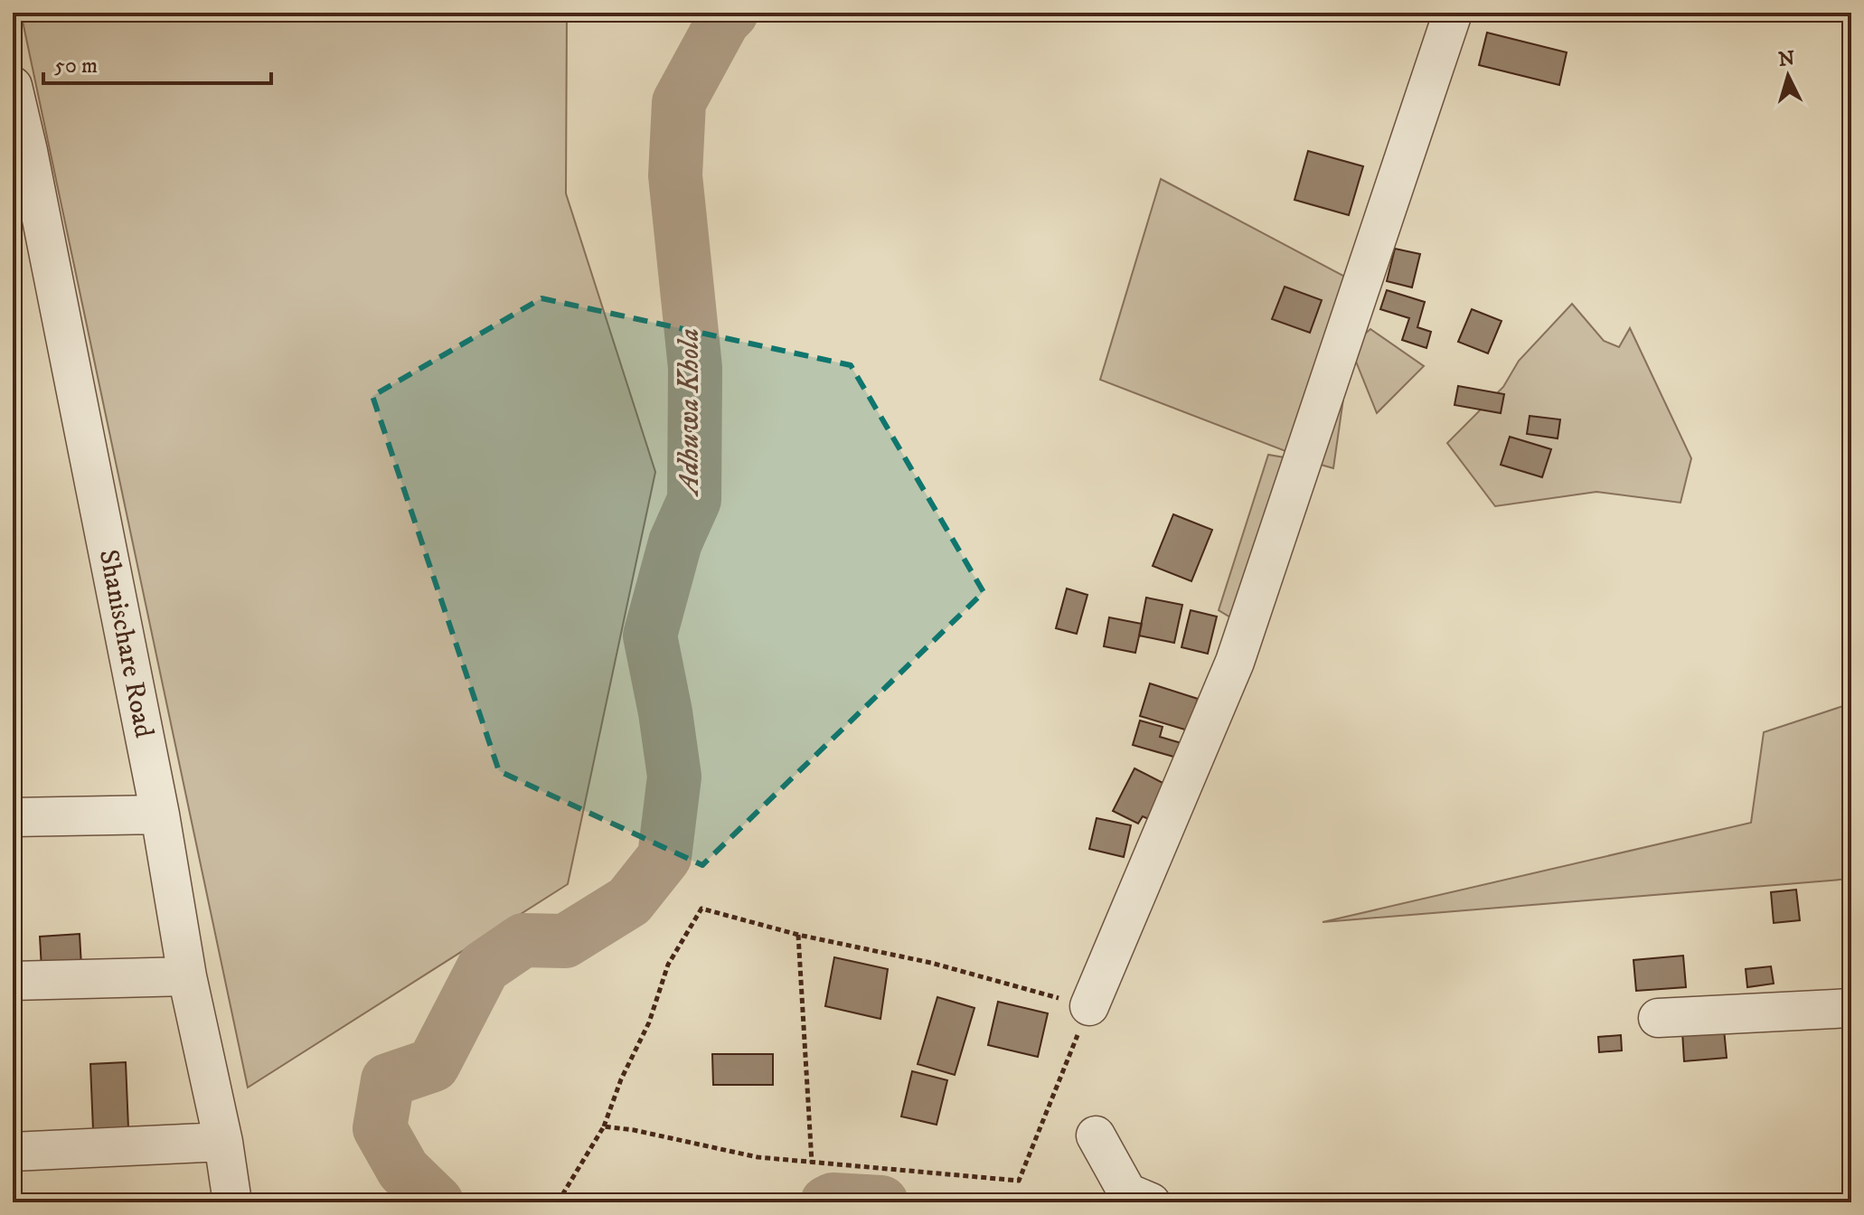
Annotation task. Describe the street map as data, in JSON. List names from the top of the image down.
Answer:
{
  "streets": {
    "street": ["Shanischare Road"]
  },
  "water": ["Adhuwa Khola"],
  "scale_bar": "50 m",
  "north": "top"
}
